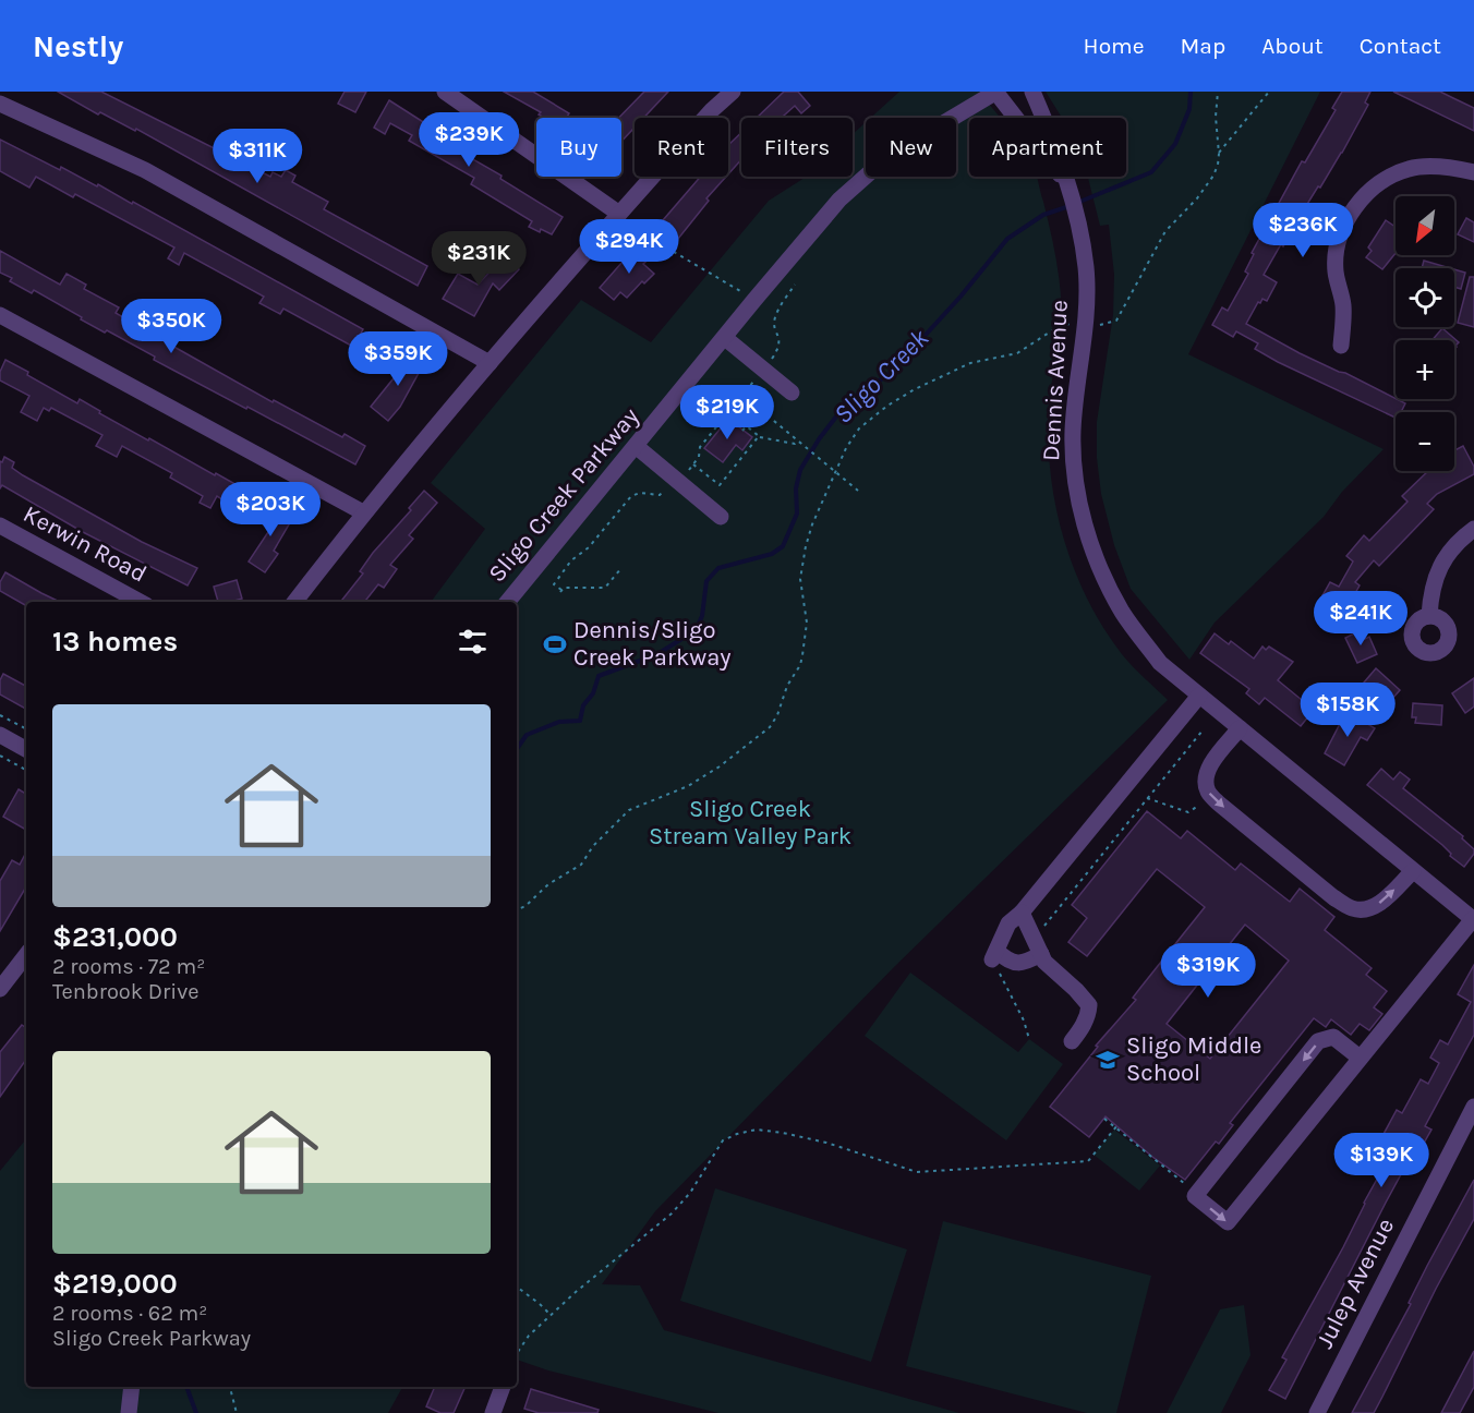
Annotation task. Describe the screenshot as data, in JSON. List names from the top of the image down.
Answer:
{
  "streets": {
    "street": [
      "Dennis Avenue",
      "Sligo Creek Parkway",
      "Kerwin Road",
      "Julep Avenue"
    ]
  },
  "crossings": [
    ["Dennis Avenue", "Sligo Creek Parkway"]
  ],
  "water": ["Sligo Creek"],
  "parks": ["Sligo Creek Stream Valley Park"],
  "places": {
    "sports": ["Dennis/Sligo Creek Parkway"],
    "school or university": ["Sligo Middle School"]
  },
  "north": "bottom left",
  "page": {
    "header": "Nestly",
    "nav": [
      "Home",
      "Map",
      "About",
      "Contact"
    ],
    "price": [
      "$239K",
      "$311K",
      "$236K",
      "$294K",
      "$231K",
      "$350K",
      "$359K",
      "$219K",
      "$203K",
      "$241K",
      "$158K",
      "$319K",
      "$139K"
    ],
    "chip": [
      "Buy",
      "Rent",
      "Filters",
      "New",
      "Apartment"
    ],
    "map_buttons": ["+", "−"],
    "heading": "13 homes",
    "list": [
      {
        "name": "$231,000",
        "note": "2 rooms · 72 m² · Tenbrook Drive"
      },
      {
        "name": "$219,000",
        "note": "2 rooms · 62 m² · Sligo Creek Parkway"
      }
    ]
  }
}
